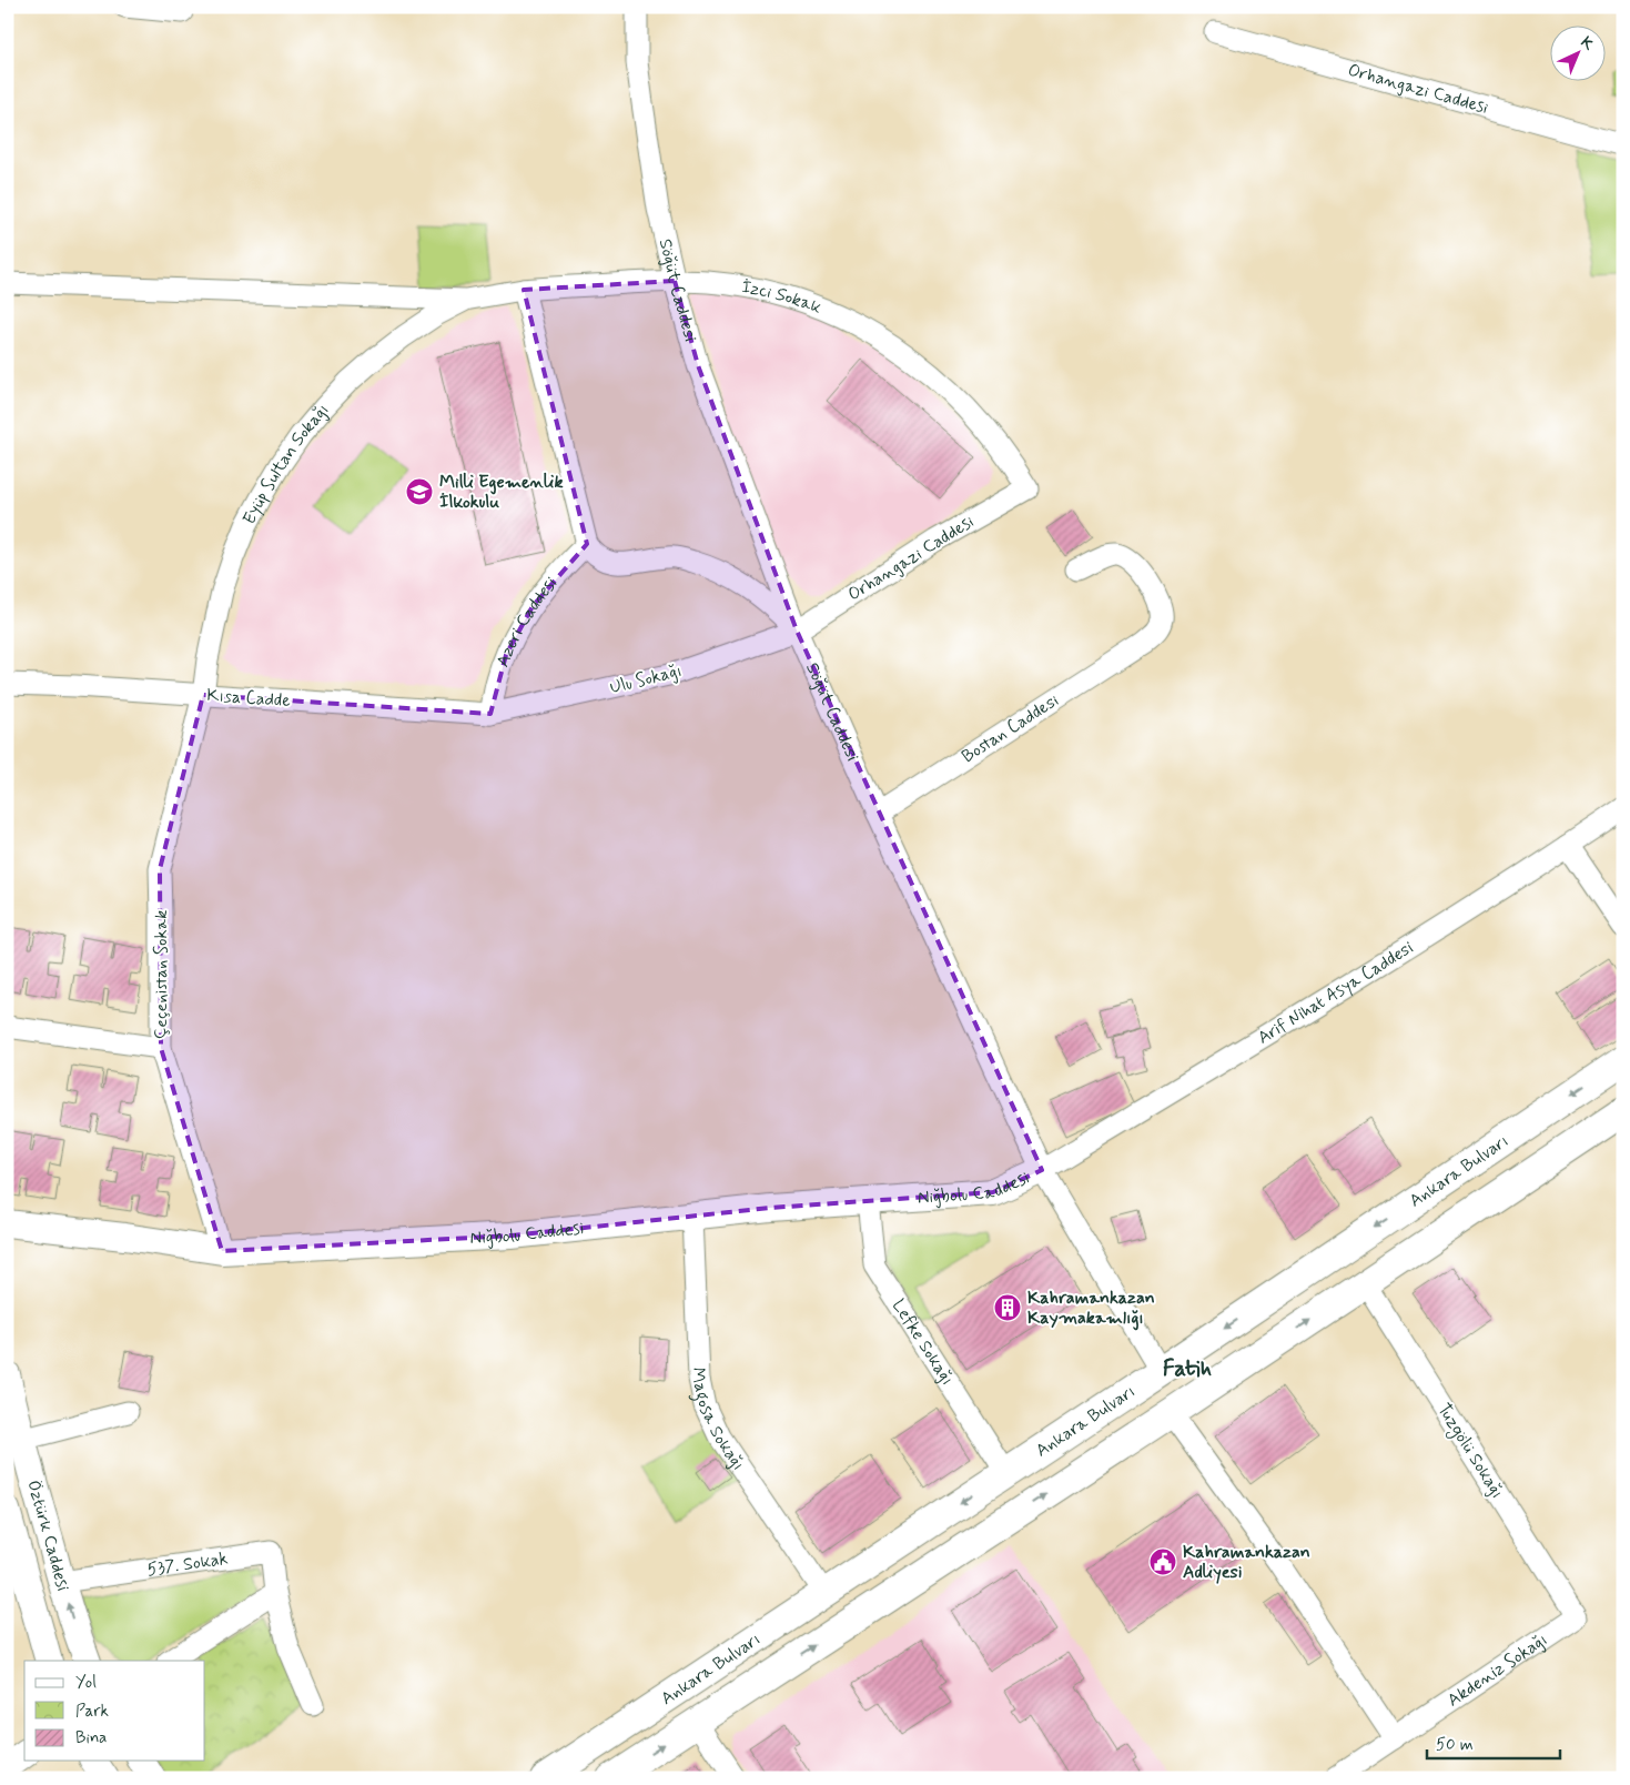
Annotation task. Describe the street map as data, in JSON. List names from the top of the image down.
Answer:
{
  "streets": {
    "main road": ["Ankara Bulvarı"],
    "street": [
      "Orhangazi Caddesi",
      "Söğüt Caddesi",
      "İzci Sokak",
      "Eyüp Sultan Sokağı",
      "Azeri Caddesi",
      "Ulu Sokağı",
      "Kısa Cadde",
      "Bostan Caddesi",
      "Çeçenistan Sokak",
      "Arif Nihat Asya Caddesi",
      "Niğbolu Caddesi",
      "Lefke Sokağı",
      "Magosa Sokağı",
      "Tuzgölü Sokağı",
      "Öztürk Caddesi",
      "537. Sokak",
      "Akdeniz Sokağı"
    ]
  },
  "crossings": [
    ["Orhangazi Caddesi", "Söğüt Caddesi"],
    ["Orhangazi Caddesi", "İzci Sokak"],
    ["Orhangazi Caddesi", "Ulu Sokağı"],
    ["Söğüt Caddesi", "İzci Sokak"],
    ["Söğüt Caddesi", "Ulu Sokağı"],
    ["Söğüt Caddesi", "Bostan Caddesi"],
    ["Söğüt Caddesi", "Arif Nihat Asya Caddesi"],
    ["Söğüt Caddesi", "Ankara Bulvarı"],
    ["Söğüt Caddesi", "Niğbolu Caddesi"],
    ["İzci Sokak", "Eyüp Sultan Sokağı"],
    ["Eyüp Sultan Sokağı", "Kısa Cadde"],
    ["Eyüp Sultan Sokağı", "Çeçenistan Sokak"],
    ["Azeri Caddesi", "Ulu Sokağı"],
    ["Azeri Caddesi", "Kısa Cadde"],
    ["Ulu Sokağı", "Kısa Cadde"],
    ["Kısa Cadde", "Çeçenistan Sokak"],
    ["Çeçenistan Sokak", "Niğbolu Caddesi"],
    ["Arif Nihat Asya Caddesi", "Niğbolu Caddesi"],
    ["Ankara Bulvarı", "Lefke Sokağı"],
    ["Ankara Bulvarı", "Magosa Sokağı"],
    ["Ankara Bulvarı", "Tuzgölü Sokağı"],
    ["Niğbolu Caddesi", "Lefke Sokağı"],
    ["Niğbolu Caddesi", "Magosa Sokağı"],
    ["Tuzgölü Sokağı", "Akdeniz Sokağı"],
    ["Öztürk Caddesi", "537. Sokak"]
  ],
  "districts": ["Fatih"],
  "places": {
    "school or university": ["Milli Egemenlik İlkokulu"],
    "building": ["Kahramankazan Kaymakamlığı"],
    "public building": ["Kahramankazan Adliyesi"]
  },
  "legend": ["Yol", "Park", "Bina"],
  "scale_bar": "50 m",
  "north": "top right"
}
